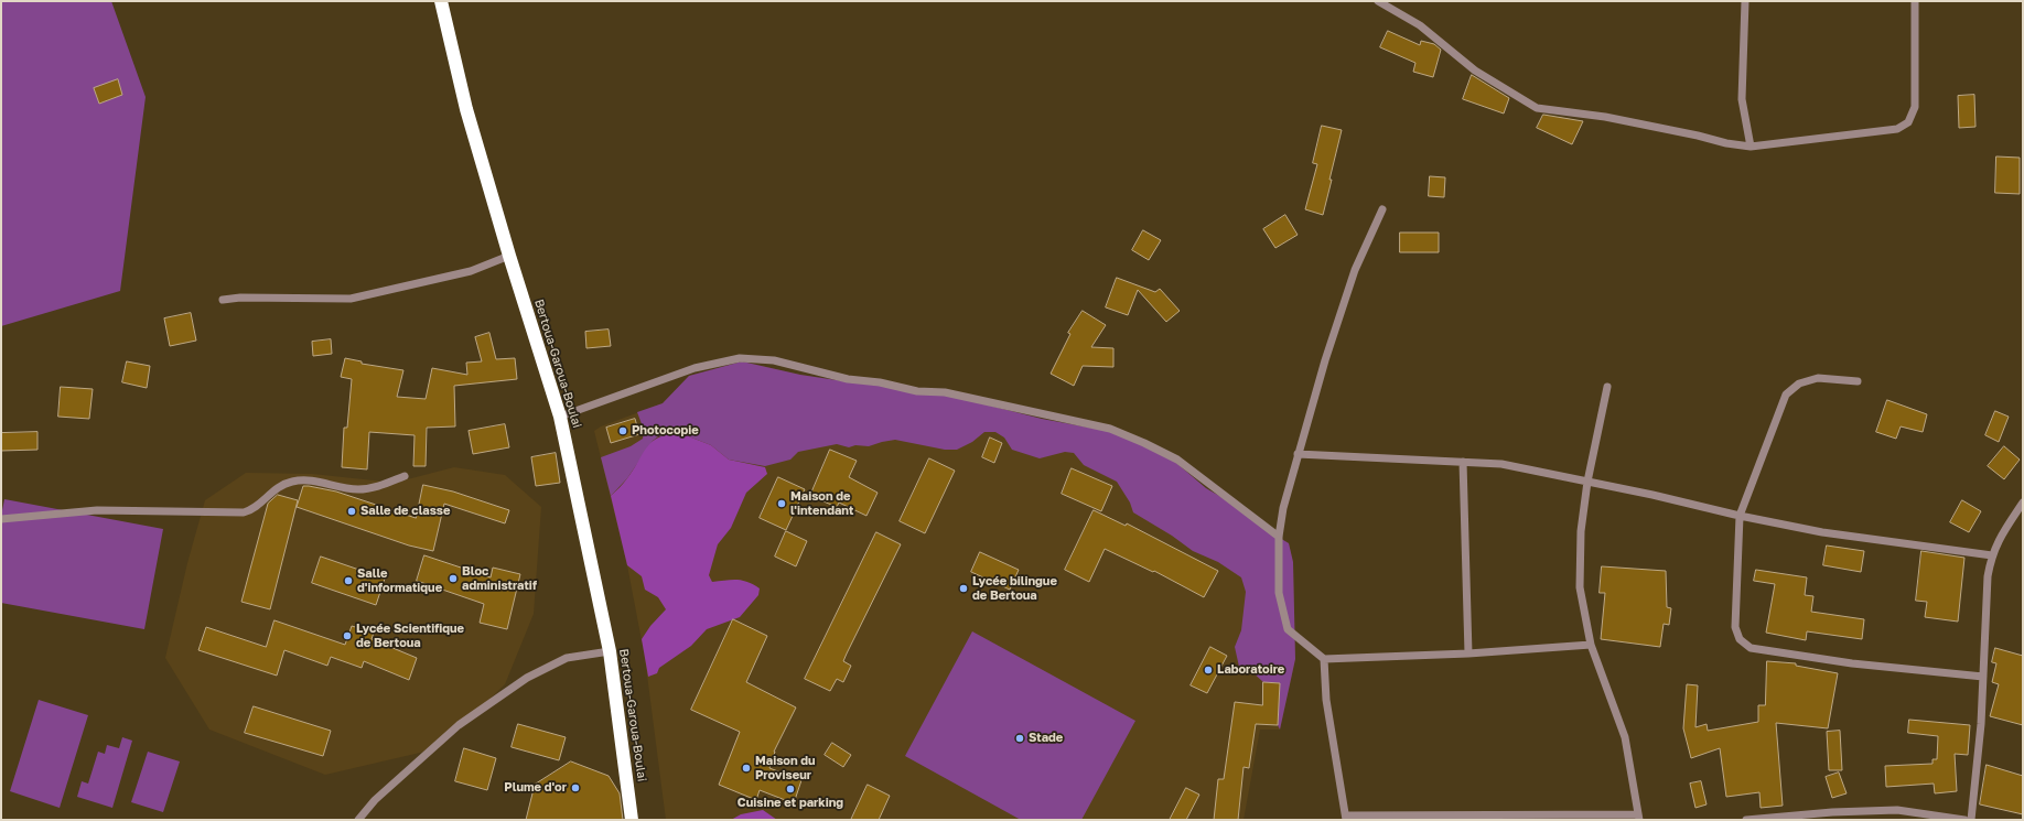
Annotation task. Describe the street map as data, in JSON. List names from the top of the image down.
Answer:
{
  "streets": {
    "highway": ["Bertoua-Garoua-Boulai"]
  },
  "places": [
    "Photocopie",
    "Maison de l'intendant",
    "Salle de classe",
    "Bloc administratif",
    "Salle d'informatique",
    "Lycée bilingue de Bertoua",
    "Lycée Scientifique de Bertoua",
    "Laboratoire",
    "Stade",
    "Maison du Proviseur",
    "Plume d'or",
    "Cuisine et parking"
  ]
}
